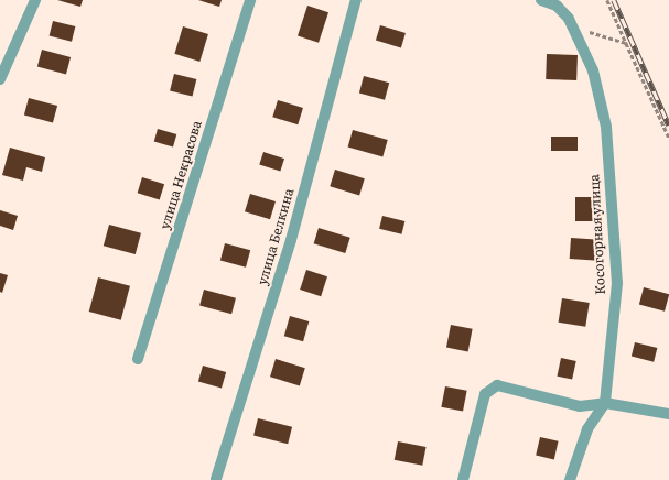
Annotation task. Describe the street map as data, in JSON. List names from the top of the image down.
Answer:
{
  "streets": {
    "street": ["улица Некрасова", "Косогорная улица", "улица Белкина"]
  }
}
